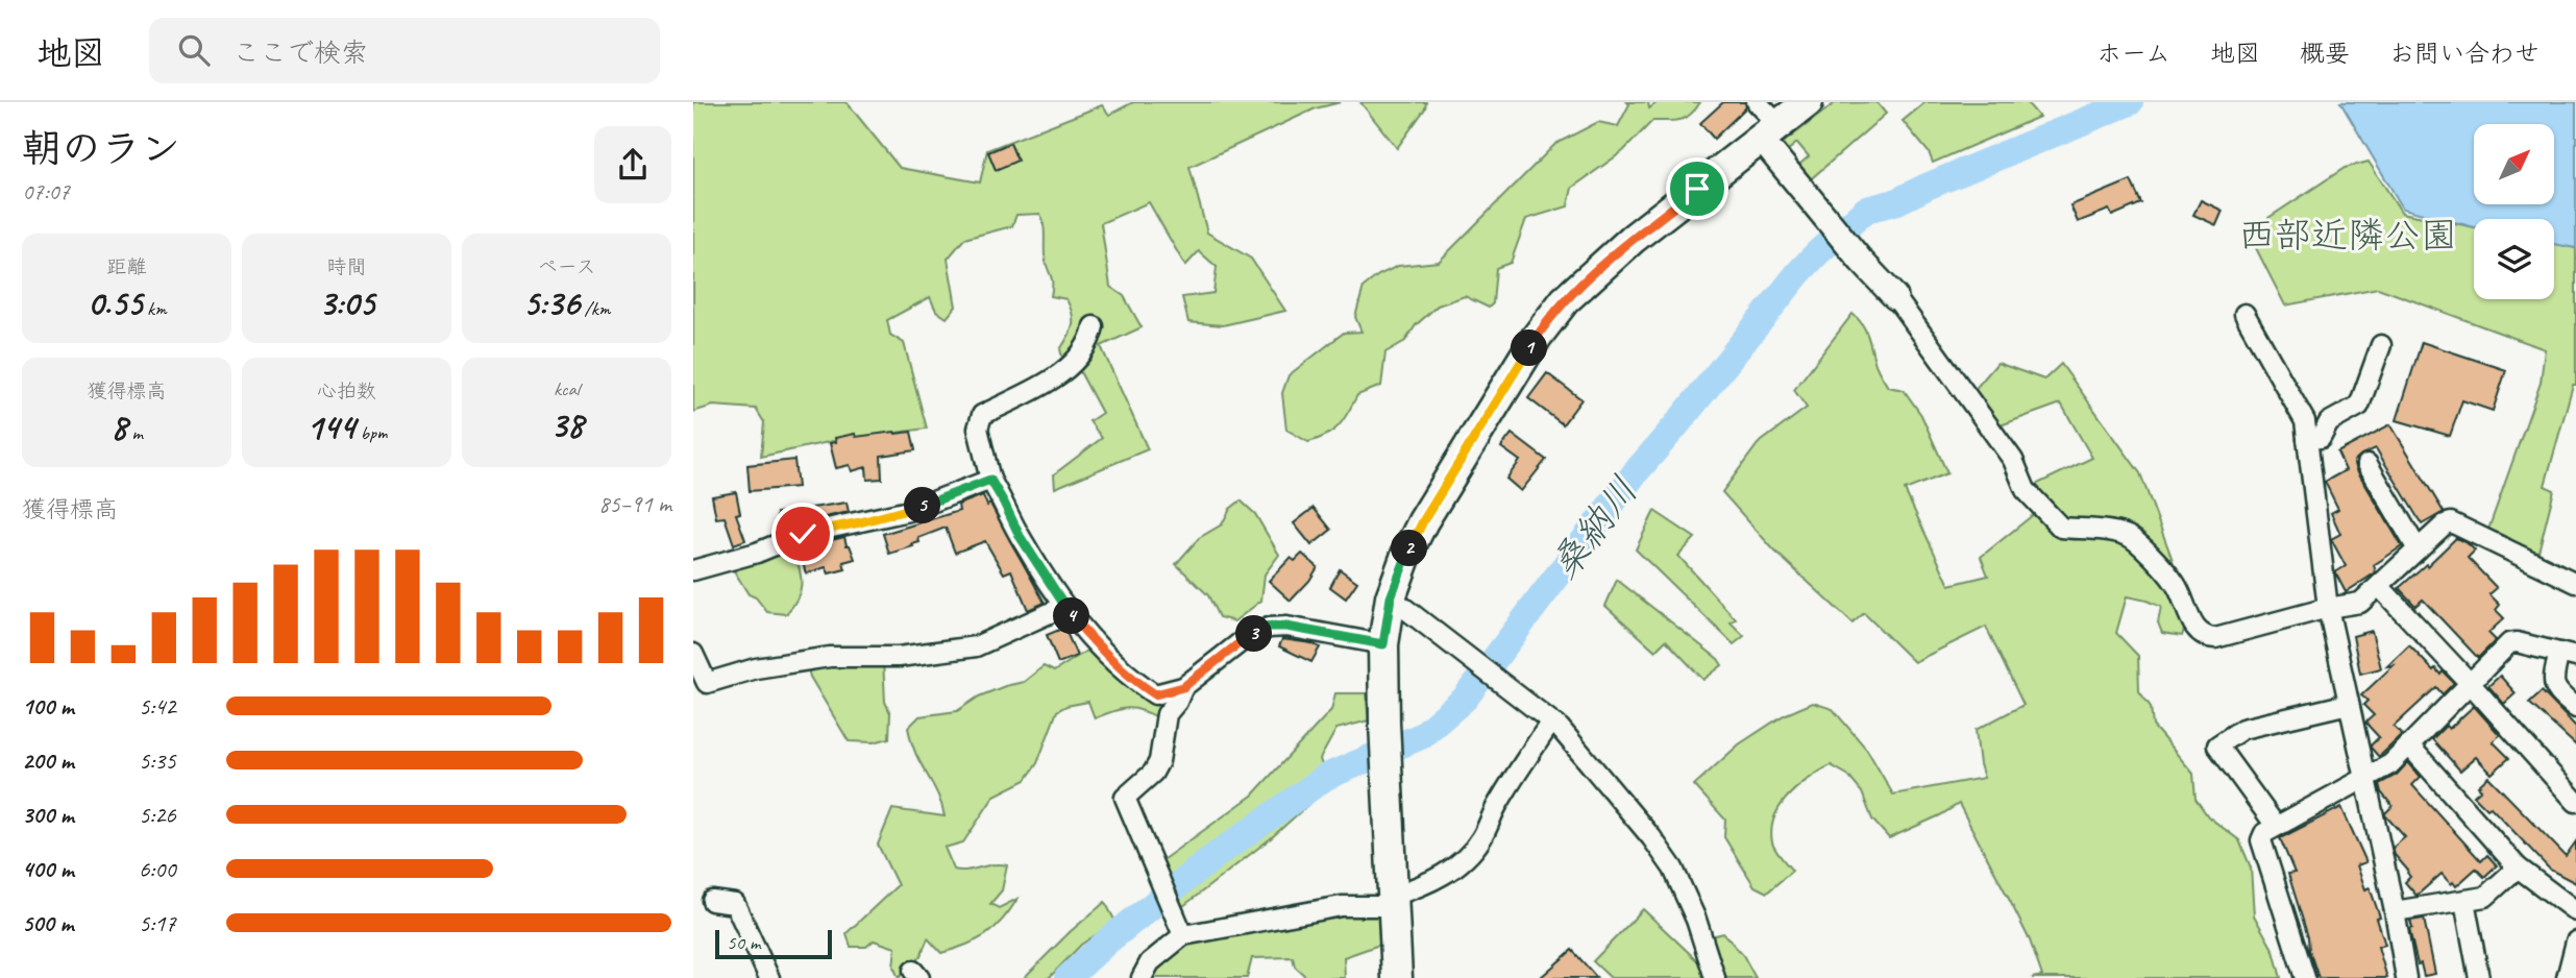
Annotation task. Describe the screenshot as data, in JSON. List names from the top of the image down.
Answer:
{
  "water": ["桑納川"],
  "parks": ["西部近隣公園"],
  "scale_bar": "50 m",
  "north": "top right",
  "page": {
    "header": "地図",
    "search": "ここで検索",
    "nav": [
      "ホーム",
      "地図",
      "概要",
      "お問い合わせ"
    ],
    "heading": ["朝のラン", "07:07"],
    "stats": [
      ["距離", "0.55 km"],
      ["時間", "3:05"],
      ["ペース", "5:36 /km"],
      ["獲得標高", "8 m"],
      ["心拍数", "144 bpm"],
      ["kcal", "38"]
    ],
    "pins": [
      "1",
      "5",
      "2",
      "4",
      "3"
    ],
    "chart": ["獲得標高", "85–91 m"],
    "list": [
      {
        "name": "100 m",
        "note": "5:42"
      },
      {
        "name": "200 m",
        "note": "5:35"
      },
      {
        "name": "300 m",
        "note": "5:26"
      },
      {
        "name": "400 m",
        "note": "6:00"
      },
      {
        "name": "500 m",
        "note": "5:17"
      }
    ],
    "scale": "50 m"
  }
}
